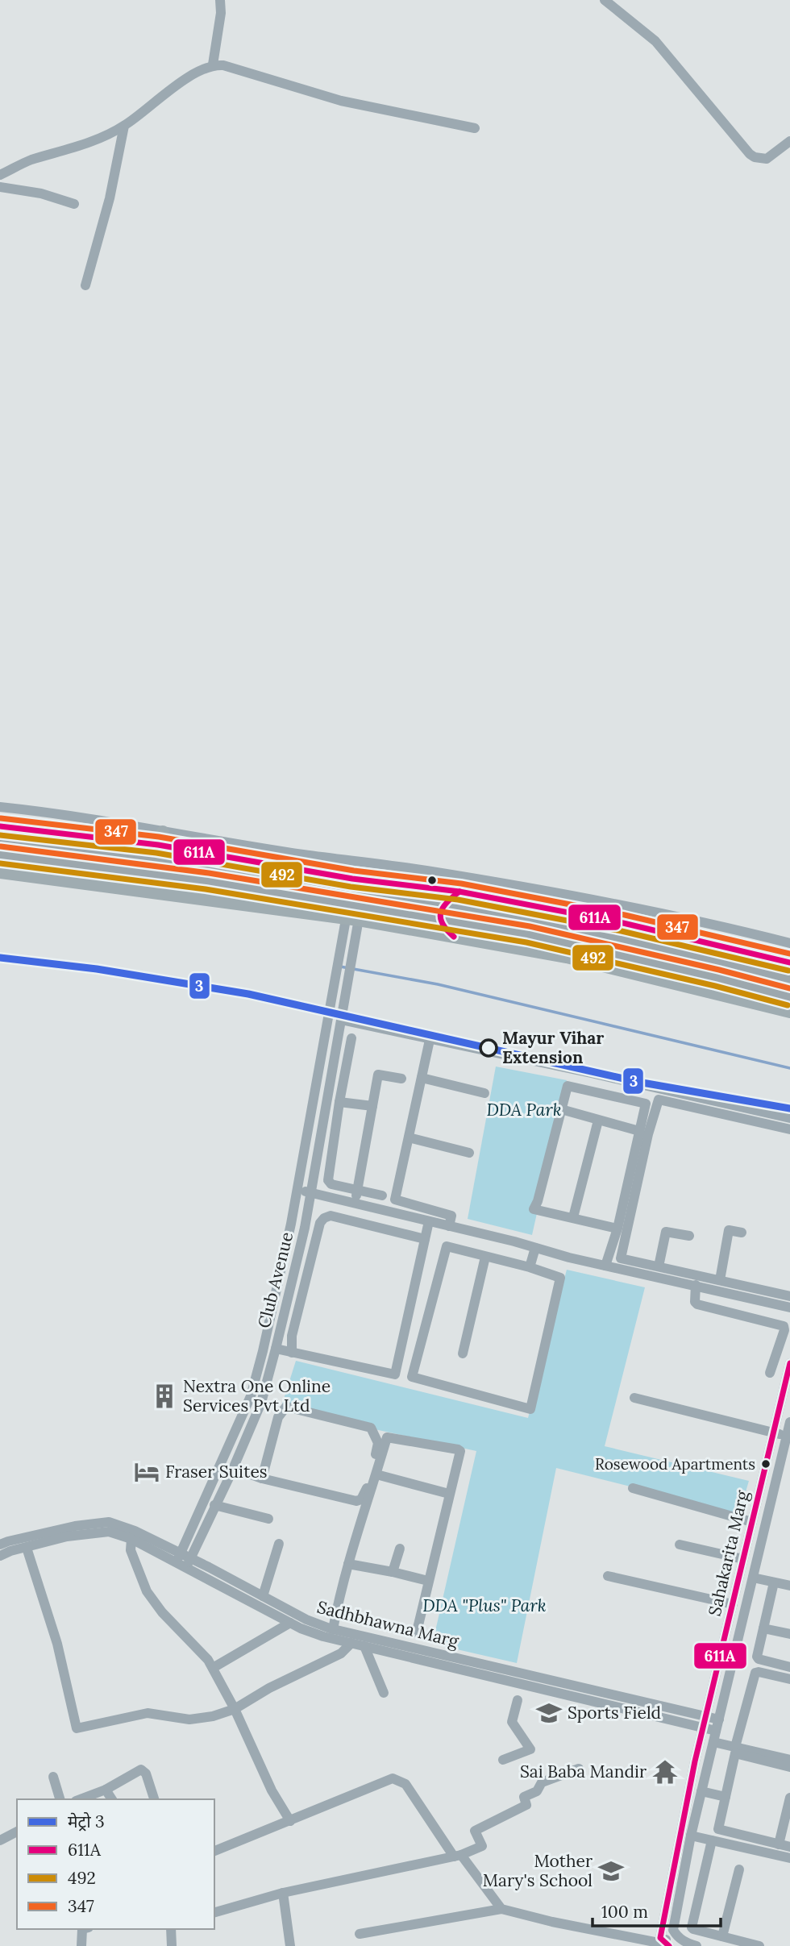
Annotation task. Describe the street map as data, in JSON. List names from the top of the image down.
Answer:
{
  "streets": {
    "street": ["Club Avenue", "Sahakarita Marg", "Sadhbhawna Marg"]
  },
  "crossings": [
    ["Club Avenue", "Sadhbhawna Marg"],
    ["Sahakarita Marg", "Sadhbhawna Marg"]
  ],
  "parks": ["DDA Park", "DDA \"Plus\" Park"],
  "places": {
    "other": ["Mayur Vihar Extension", "Rosewood Apartments"],
    "building": ["Nextra One Online Services Pvt Ltd"],
    "hotel": ["Fraser Suites"],
    "school or university": ["Sports Field", "Mother Mary's School"],
    "temple": ["Sai Baba Mandir"]
  },
  "lines": [
    "transit line 347",
    "transit line 611A",
    "transit line 492",
    "metro line 3"
  ],
  "legend": [
    "मेट्रो 3",
    "611A",
    "492",
    "347"
  ],
  "scale_bar": "100 m"
}
